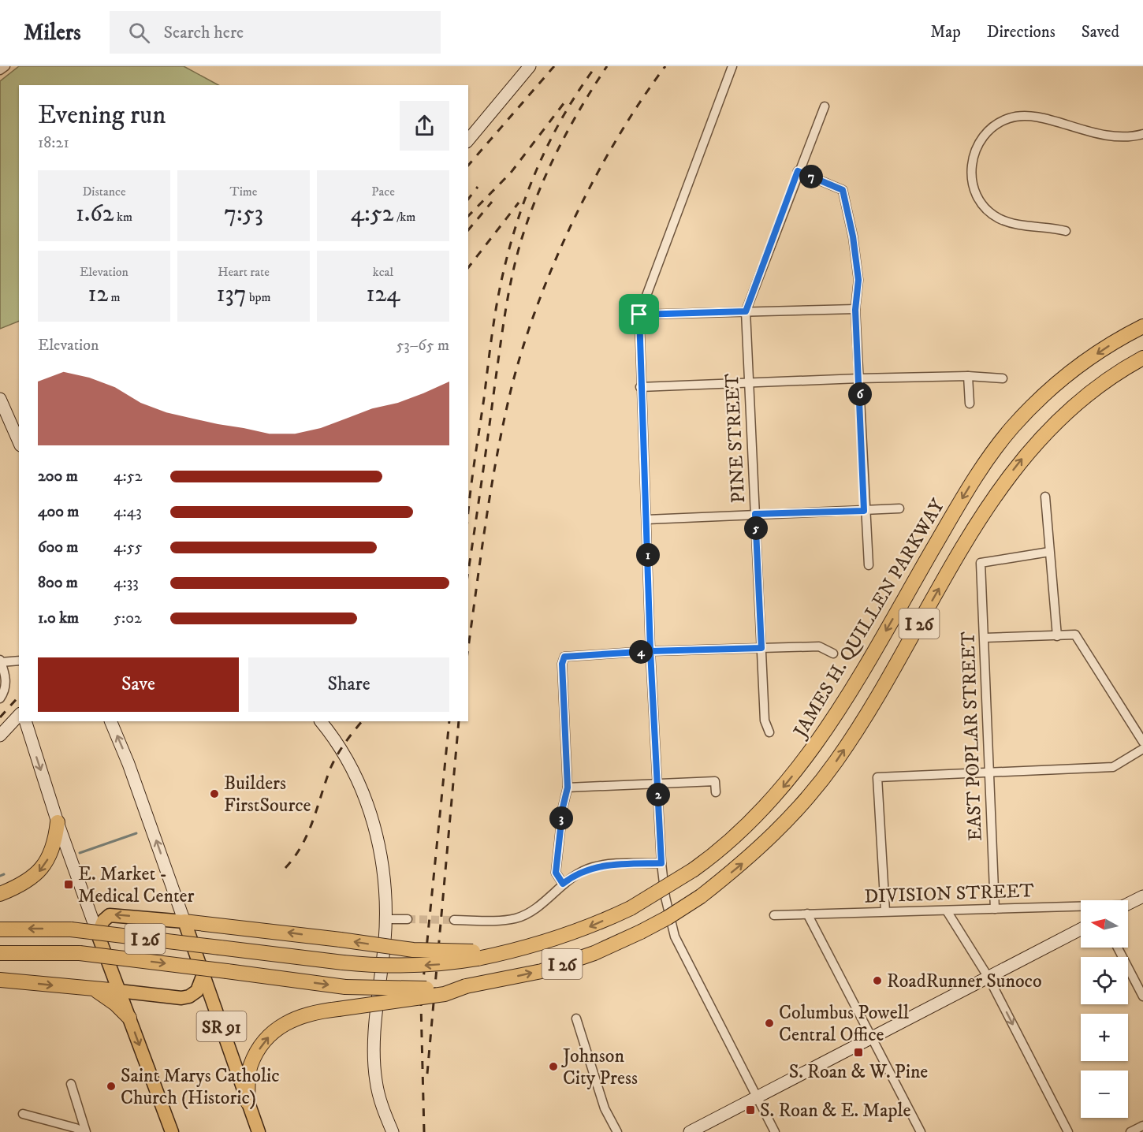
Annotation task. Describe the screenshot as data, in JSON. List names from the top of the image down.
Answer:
{
  "streets": {
    "highway": ["JAMES H. QUILLEN PARKWAY", "I 26"],
    "main road": ["SR 91"],
    "street": ["PINE STREET", "EAST POPLAR STREET", "DIVISION STREET"]
  },
  "crossings": [
    ["JAMES H. QUILLEN PARKWAY", "I 26"],
    ["EAST POPLAR STREET", "DIVISION STREET"]
  ],
  "places": {
    "other": [
      "Builders FirstSource",
      "RoadRunner Sunoco",
      "Columbus Powell Central Office",
      "Johnson City Press",
      "Saint Marys Catholic Church (Historic)"
    ],
    "transit": ["E. Market - Medical Center", "S. Roan & W. Pine", "S. Roan & E. Maple"]
  },
  "north": "left",
  "page": {
    "header": "Milers",
    "search": "Search here",
    "nav": ["Map", "Directions", "Saved"],
    "heading": ["Evening run", "18:21"],
    "pins": [
      "7",
      "6",
      "5",
      "1",
      "4",
      "2",
      "3"
    ],
    "stats": [
      ["Distance", "1.62 km"],
      ["Time", "7:53"],
      ["Pace", "4:52 /km"],
      ["Elevation", "12 m"],
      ["Heart rate", "137 bpm"],
      ["kcal", "124"]
    ],
    "chart": ["Elevation", "53–65 m"],
    "list": [
      {
        "name": "200 m",
        "note": "4:52"
      },
      {
        "name": "400 m",
        "note": "4:43"
      },
      {
        "name": "600 m",
        "note": "4:55"
      },
      {
        "name": "800 m",
        "note": "4:33"
      },
      {
        "name": "1.0 km",
        "note": "5:02"
      }
    ],
    "buttons": ["Save", "Share"],
    "map_buttons": ["+", "−"]
  }
}
